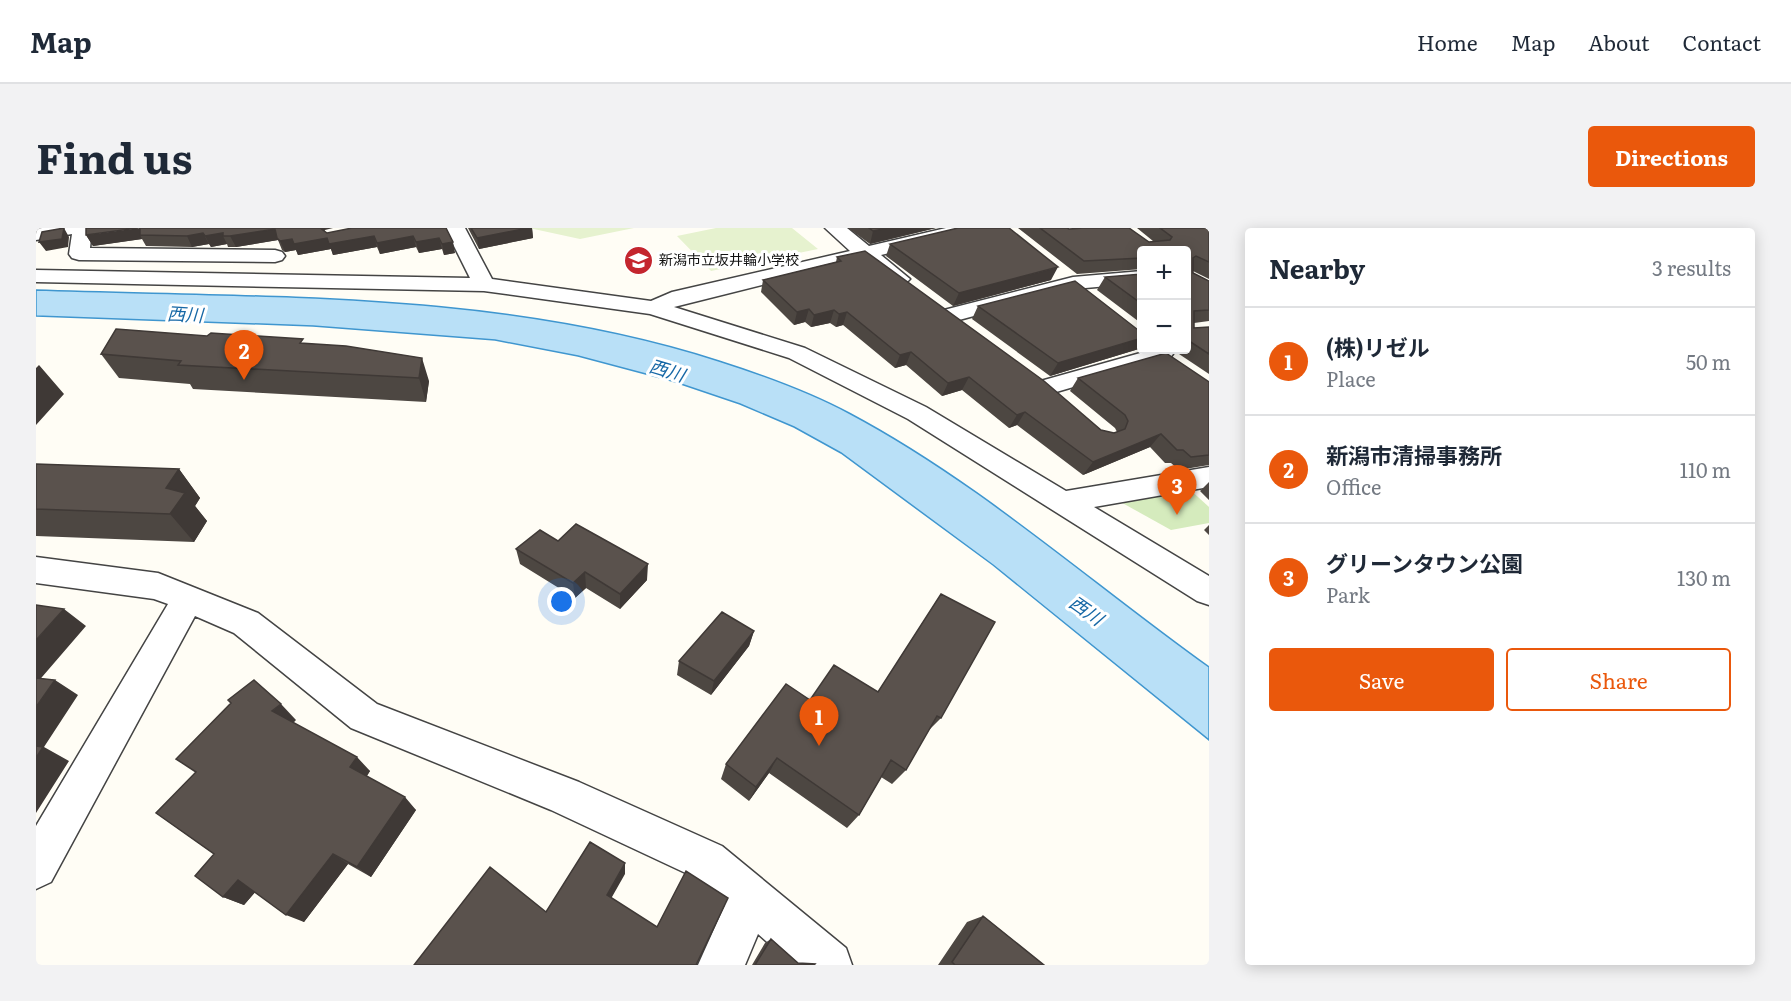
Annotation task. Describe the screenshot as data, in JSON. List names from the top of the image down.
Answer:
{
  "water": ["西川"],
  "places": {
    "school or university": ["新潟市立坂井輪小学校"]
  },
  "page": {
    "header": "Map",
    "nav": [
      "Home",
      "Map",
      "About",
      "Contact"
    ],
    "title": "Find us",
    "buttons": [
      "Directions",
      ["Save", "Share"]
    ],
    "heading": ["Nearby", "3 results"],
    "map_buttons": ["+", "−"],
    "list": [
      {
        "mark": "1",
        "name": "(株)リゼル",
        "note": "Place",
        "value": "50 m"
      },
      {
        "mark": "2",
        "name": "新潟市清掃事務所",
        "note": "Office",
        "value": "110 m"
      },
      {
        "mark": "3",
        "name": "グリーンタウン公園",
        "note": "Park",
        "value": "130 m"
      }
    ],
    "pins": ["2", "3", "1"]
  }
}
